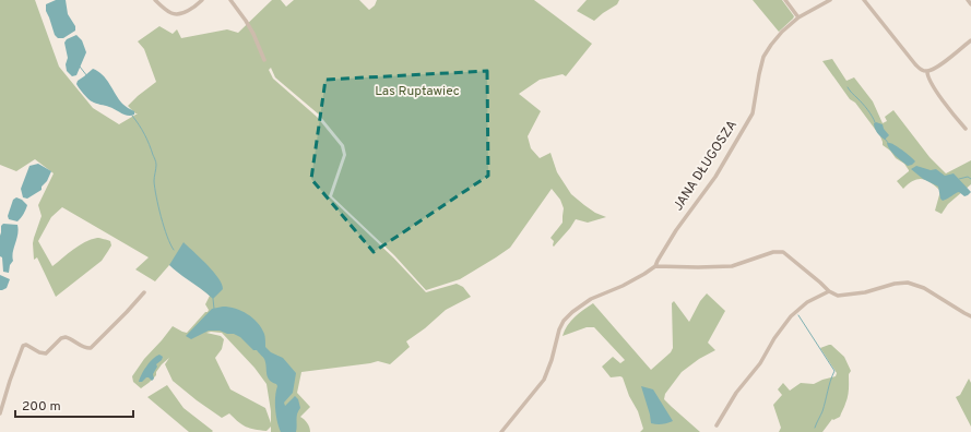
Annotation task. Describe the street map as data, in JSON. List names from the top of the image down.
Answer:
{
  "streets": {
    "street": ["JANA DŁUGOSZA"]
  },
  "parks": ["Las Ruptawiec"],
  "scale_bar": "200 m"
}
